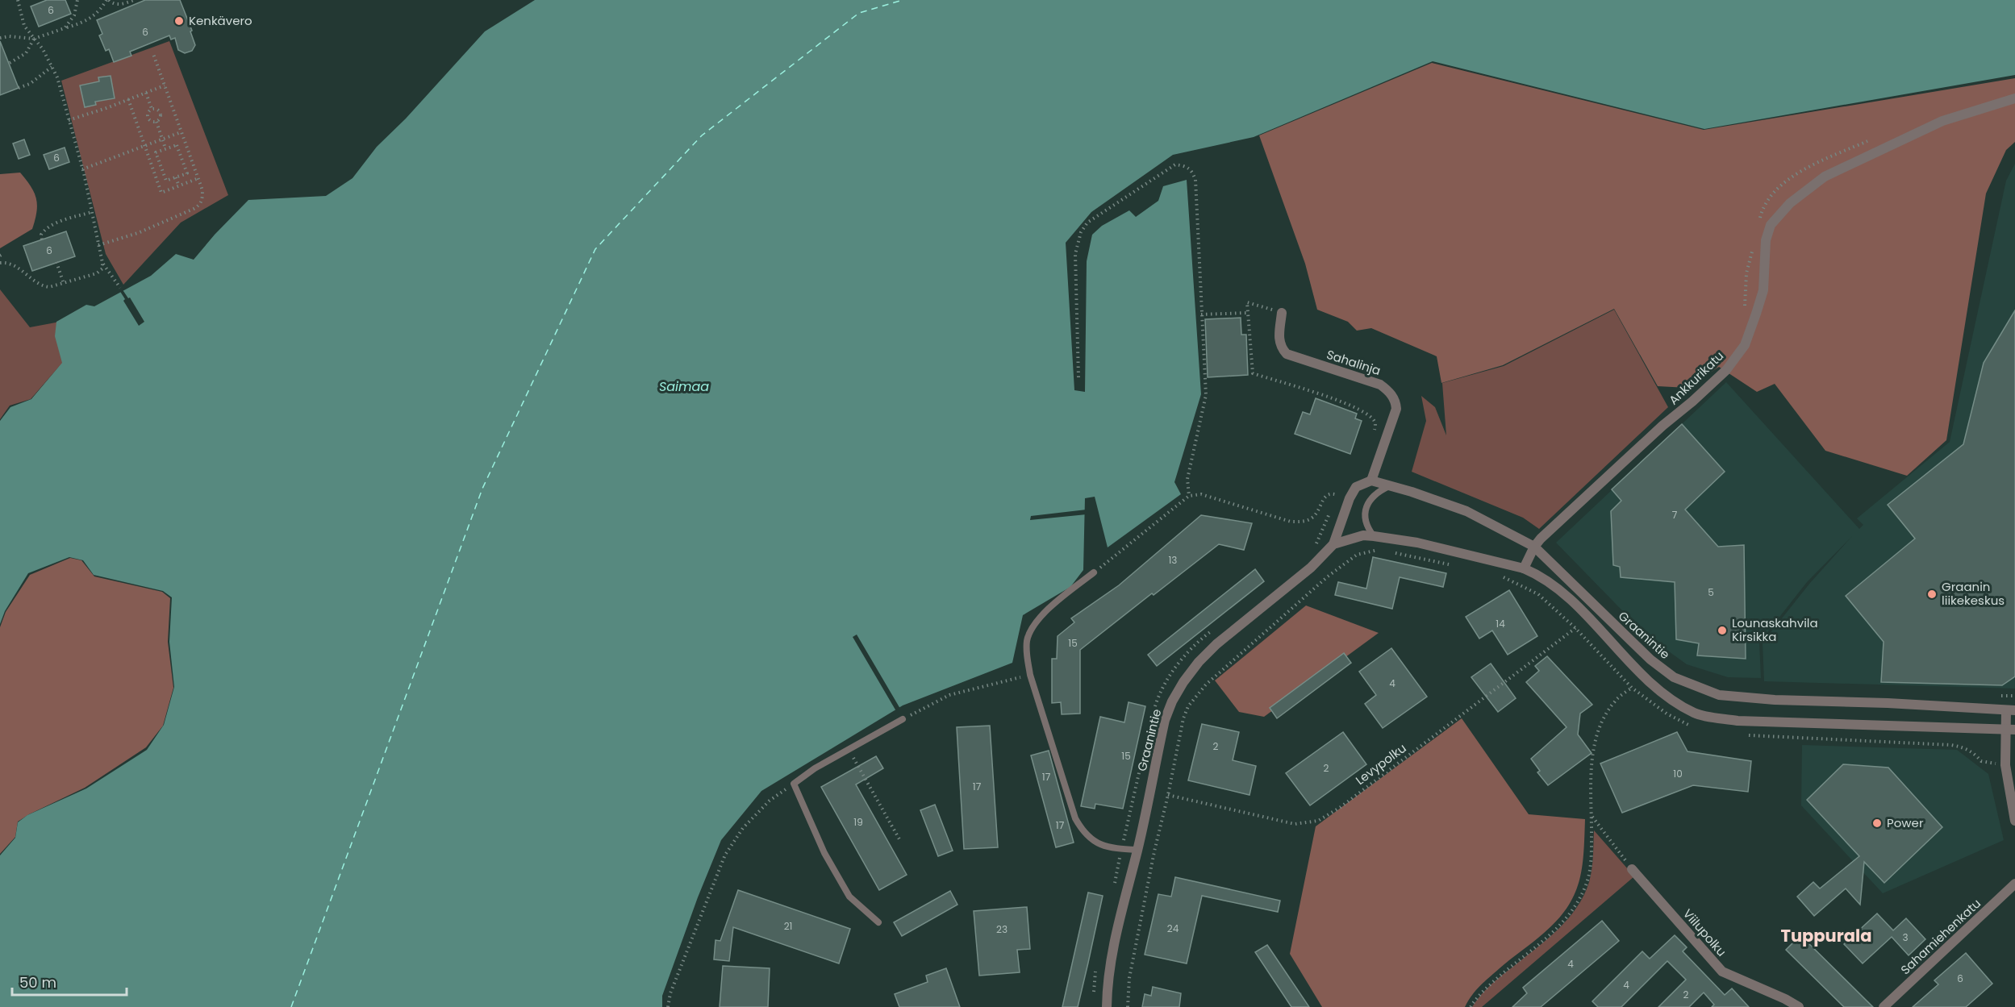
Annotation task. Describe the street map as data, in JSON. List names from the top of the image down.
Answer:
{
  "streets": {
    "street": [
      "Sahalinja",
      "Ankkurikatu",
      "Graanintie",
      "Viilupolku",
      "Sahamiehenkatu"
    ],
    "path": ["Levypolku"]
  },
  "crossings": [
    ["Sahalinja", "Graanintie"],
    ["Ankkurikatu", "Graanintie"],
    ["Graanintie", "Levypolku"]
  ],
  "districts": ["Tuppurala"],
  "water": ["Saimaa"],
  "places": [
    "Kenkävero",
    "Graanin liikekeskus",
    "Lounaskahvila Kirsikka",
    "Power"
  ],
  "house_numbers": [
    "6",
    "6",
    "6",
    "6",
    "7",
    "13",
    "5",
    "14",
    "15",
    "4",
    "2",
    "15",
    "2",
    "10",
    "17",
    "17",
    "19",
    "17",
    "21",
    "24",
    "23",
    "3",
    "4",
    "6",
    "4",
    "2"
  ],
  "scale_bar": "50 m"
}
